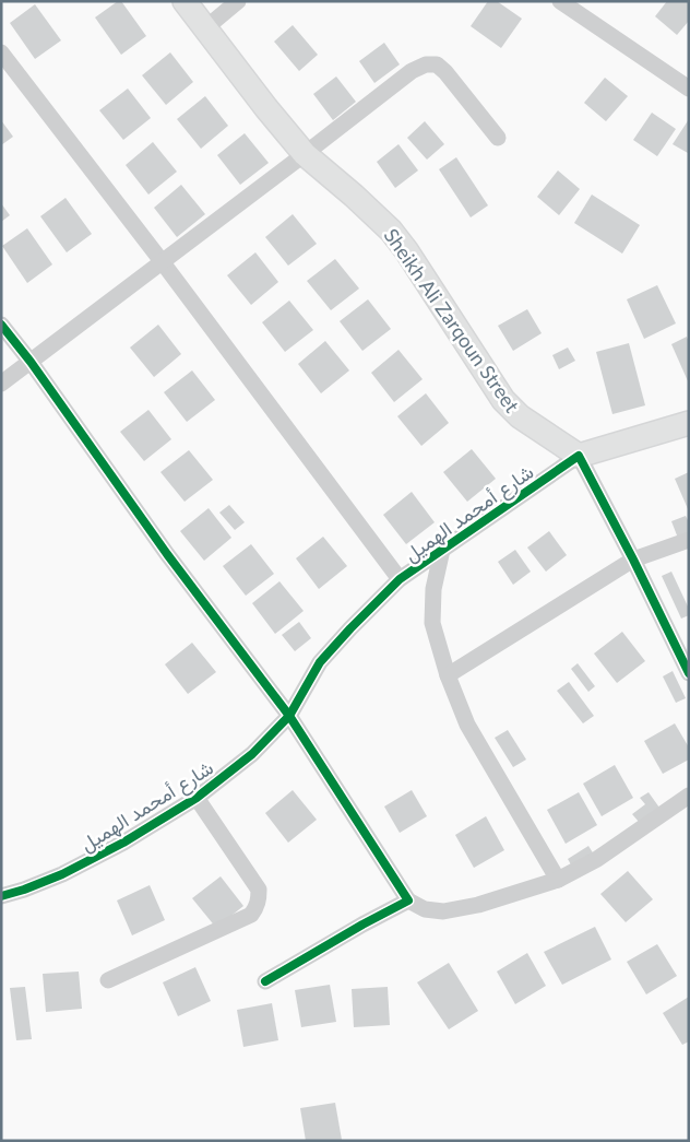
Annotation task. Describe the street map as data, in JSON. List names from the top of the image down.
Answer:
{
  "streets": {
    "main road": ["Sheikh Ali Zarqoun Street"],
    "street": ["شارع أمحمد الهميل"]
  },
  "crossings": [
    ["Sheikh Ali Zarqoun Street", "شارع أمحمد الهميل"]
  ]
}
